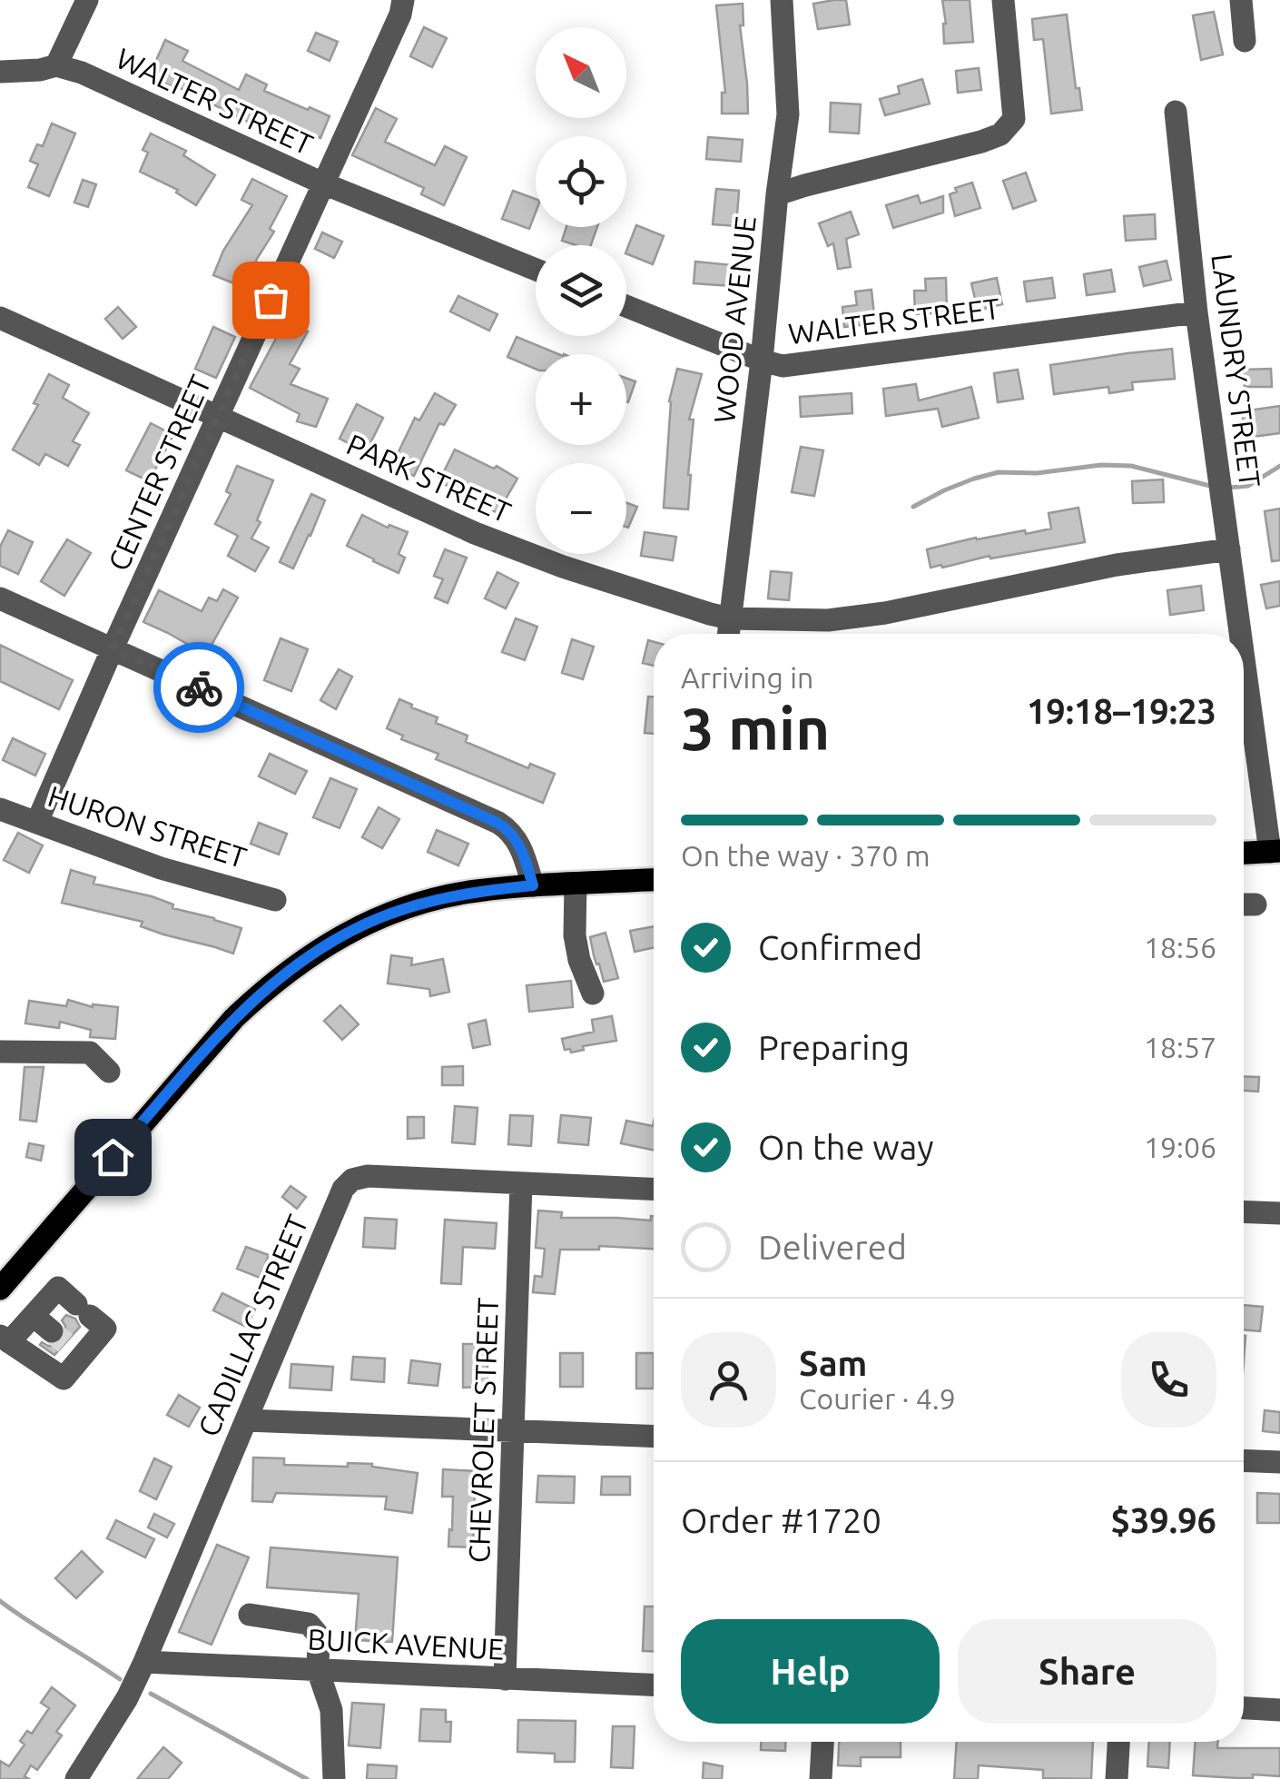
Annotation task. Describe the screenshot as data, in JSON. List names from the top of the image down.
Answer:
{
  "streets": {
    "street": [
      "WALTER STREET",
      "WOOD AVENUE",
      "LAUNDRY STREET",
      "CENTER STREET",
      "PARK STREET",
      "HURON STREET",
      "CADILLAC STREET",
      "CHEVROLET STREET",
      "BUICK AVENUE"
    ]
  },
  "crossings": [
    ["WALTER STREET", "WOOD AVENUE"],
    ["WALTER STREET", "LAUNDRY STREET"],
    ["WALTER STREET", "CENTER STREET"],
    ["WOOD AVENUE", "PARK STREET"],
    ["LAUNDRY STREET", "PARK STREET"],
    ["CENTER STREET", "PARK STREET"],
    ["CENTER STREET", "HURON STREET"],
    ["CADILLAC STREET", "CHEVROLET STREET"],
    ["CADILLAC STREET", "BUICK AVENUE"],
    ["CHEVROLET STREET", "BUICK AVENUE"]
  ],
  "north": "top left",
  "page": {
    "map_buttons": ["+", "−"],
    "heading": ["3 min", "Arriving in", "19:18–19:23"],
    "panel": [
      "Sam",
      "Courier · 4.9",
      "Order #1720",
      "$39.96"
    ],
    "bar": "On the way · 370 m",
    "list": [
      ["Confirmed", "18:56"],
      ["Preparing", "18:57"],
      ["On the way", "19:06"],
      "Delivered"
    ],
    "buttons": ["Help", "Share"]
  }
}
